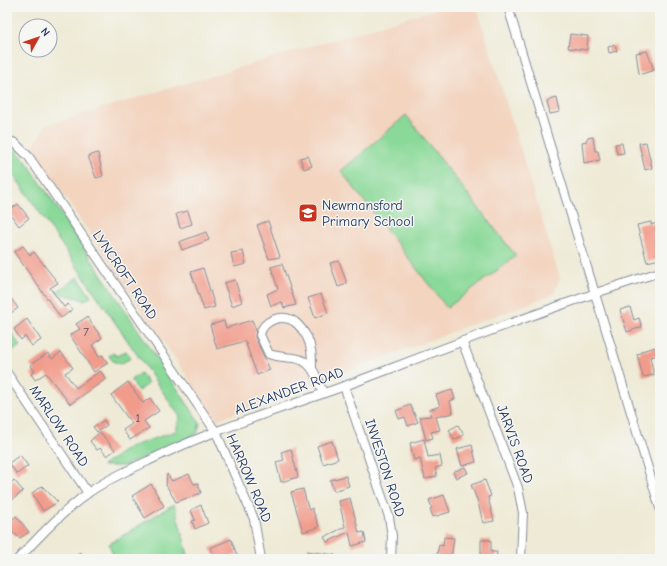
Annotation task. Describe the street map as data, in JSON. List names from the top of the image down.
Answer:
{
  "streets": {
    "street": [
      "LYNCROFT ROAD",
      "ALEXANDER ROAD",
      "MARLOW ROAD",
      "JARVIS ROAD",
      "INVESTON ROAD",
      "HARROW ROAD"
    ]
  },
  "crossings": [
    ["LYNCROFT ROAD", "ALEXANDER ROAD"],
    ["LYNCROFT ROAD", "HARROW ROAD"],
    ["ALEXANDER ROAD", "MARLOW ROAD"],
    ["ALEXANDER ROAD", "JARVIS ROAD"],
    ["ALEXANDER ROAD", "INVESTON ROAD"],
    ["ALEXANDER ROAD", "HARROW ROAD"]
  ],
  "places": {
    "school or university": ["Newmansford Primary School"]
  },
  "house_numbers": ["7", "1"],
  "north": "top right"
}
